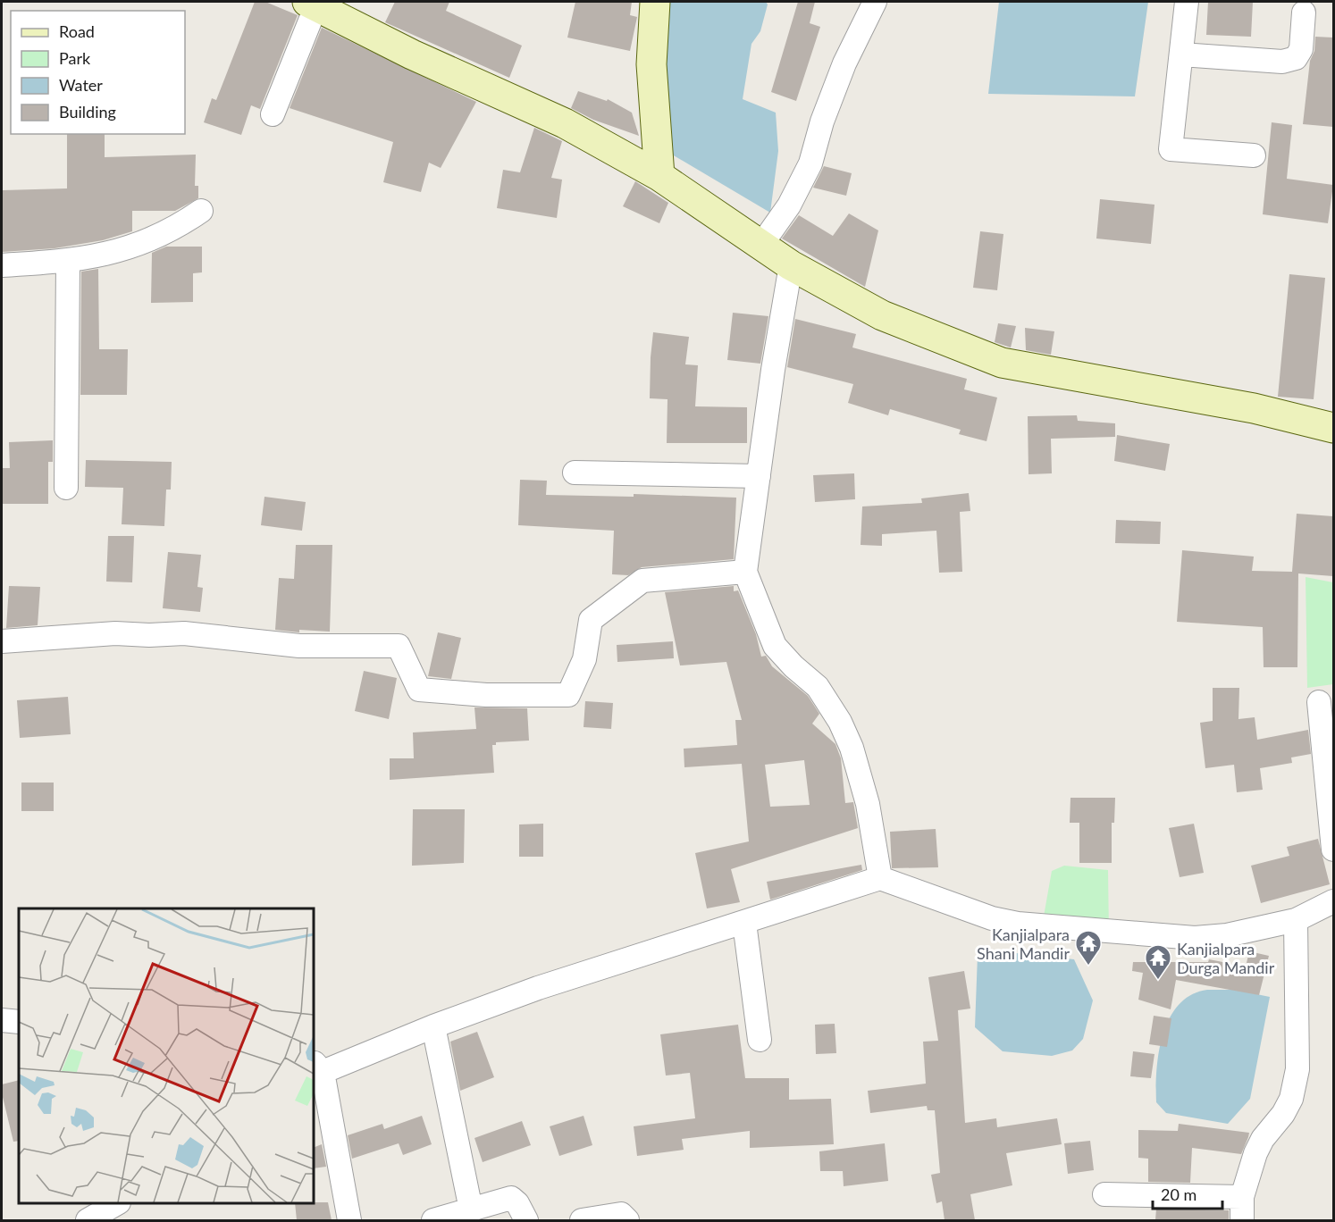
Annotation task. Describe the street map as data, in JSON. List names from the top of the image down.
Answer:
{
  "places": {
    "temple": ["Kanjialpara Shani Mandir", "Kanjialpara Durga Mandir"]
  },
  "legend": [
    "Road",
    "Park",
    "Water",
    "Building"
  ],
  "scale_bar": "20 m"
}
